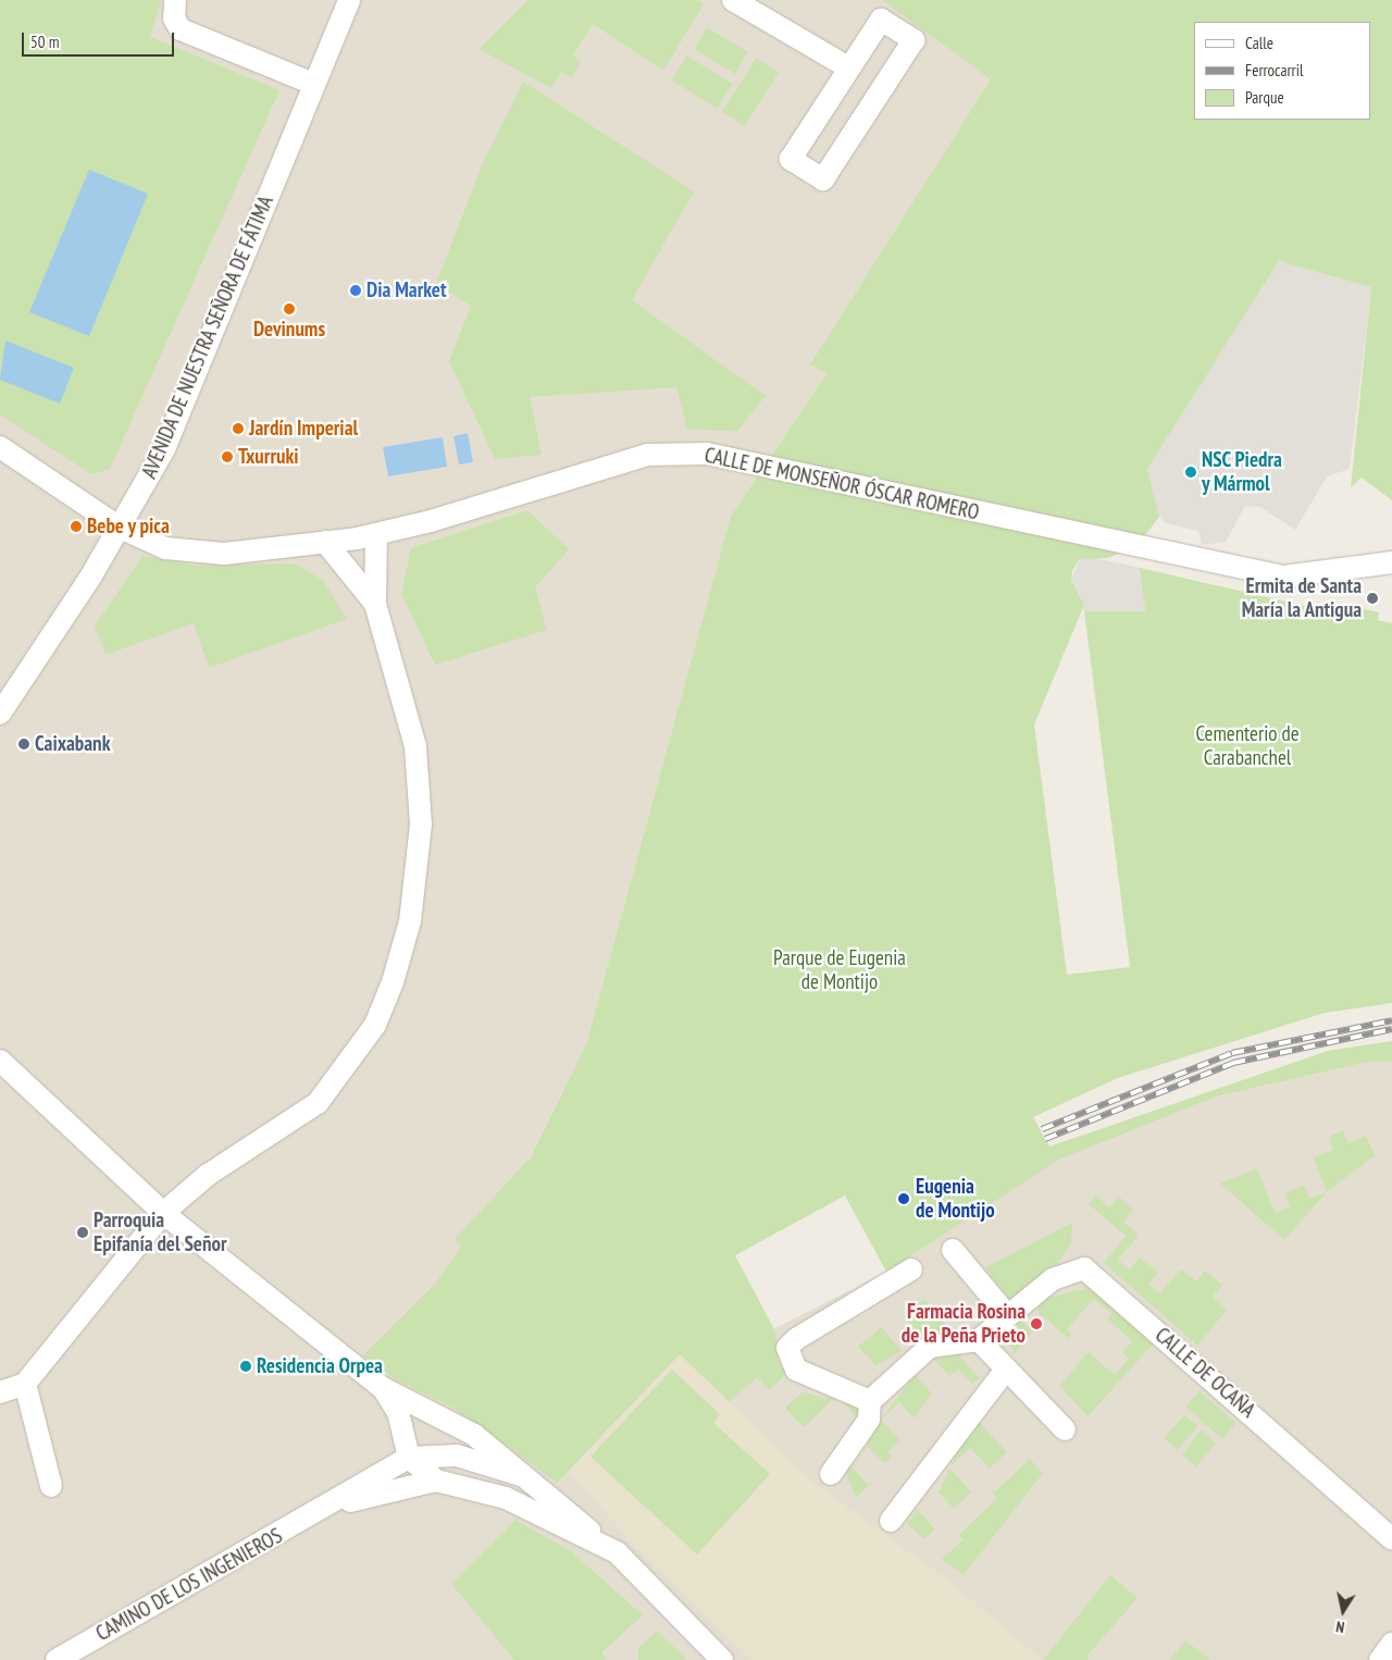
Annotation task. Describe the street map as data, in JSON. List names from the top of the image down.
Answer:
{
  "streets": {
    "street": [
      "AVENIDA DE NUESTRA SEÑORA DE FÁTIMA",
      "CALLE DE MONSEÑOR ÓSCAR ROMERO",
      "CALLE DE OCAÑA",
      "CAMINO DE LOS INGENIEROS"
    ]
  },
  "crossings": [
    ["AVENIDA DE NUESTRA SEÑORA DE FÁTIMA", "CALLE DE MONSEÑOR ÓSCAR ROMERO"]
  ],
  "parks": ["Cementerio de Carabanchel", "Parque de Eugenia de Montijo"],
  "places": [
    "Dia Market",
    "Devinums",
    "Jardín Imperial",
    "Txurruki",
    "NSC Piedra y Mármol",
    "Bebe y pica",
    "Ermita de Santa María la Antigua",
    "Caixabank",
    "Eugenia de Montijo",
    "Parroquia Epifanía del Señor",
    "Farmacia Rosina de la Peña Prieto",
    "Residencia Orpea"
  ],
  "legend": ["Calle", "Ferrocarril", "Parque"],
  "scale_bar": "50 m",
  "north": "bottom"
}
